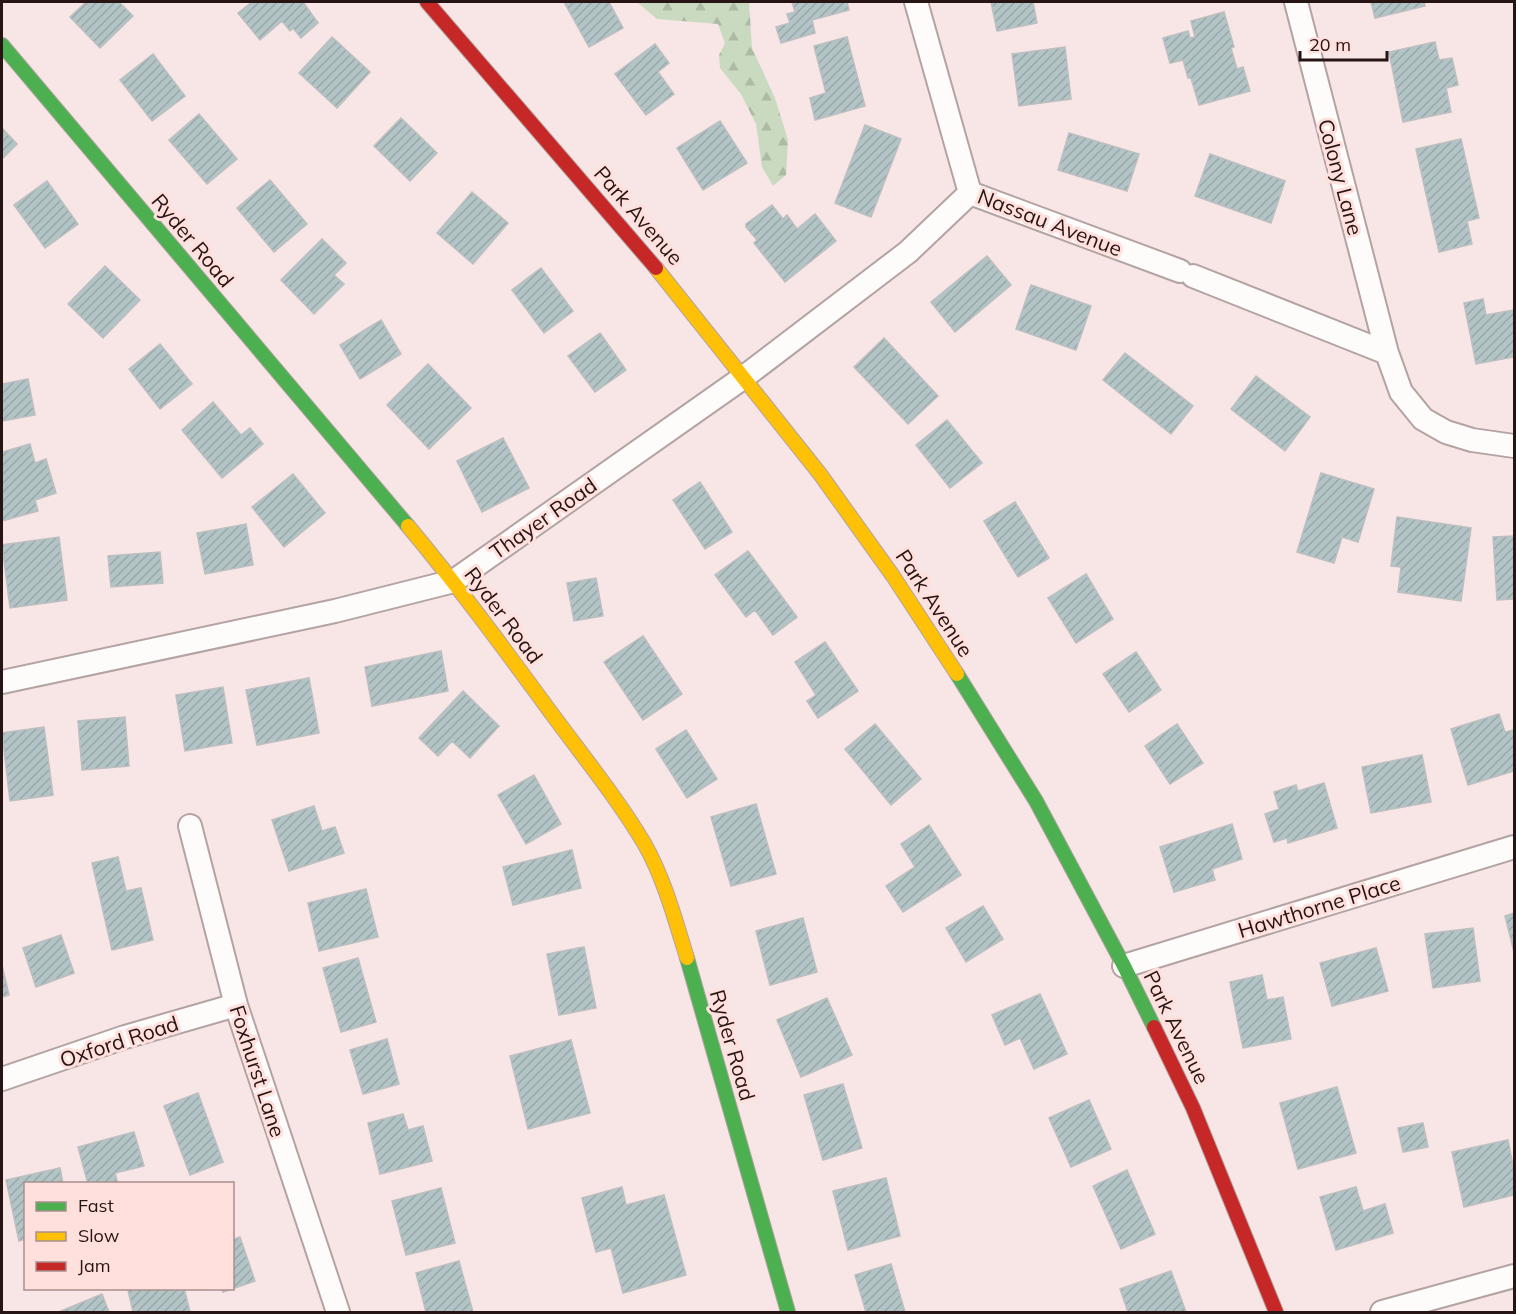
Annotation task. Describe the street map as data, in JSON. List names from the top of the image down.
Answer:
{
  "streets": {
    "street": [
      "Colony Lane",
      "Park Avenue",
      "Nassau Avenue",
      "Ryder Road",
      "Thayer Road",
      "Hawthorne Place",
      "Oxford Road",
      "Foxhurst Lane"
    ]
  },
  "crossings": [
    ["Colony Lane", "Nassau Avenue"],
    ["Park Avenue", "Thayer Road"],
    ["Park Avenue", "Hawthorne Place"],
    ["Nassau Avenue", "Thayer Road"],
    ["Ryder Road", "Thayer Road"],
    ["Oxford Road", "Foxhurst Lane"]
  ],
  "legend": ["Fast", "Slow", "Jam"],
  "scale_bar": "20 m"
}
